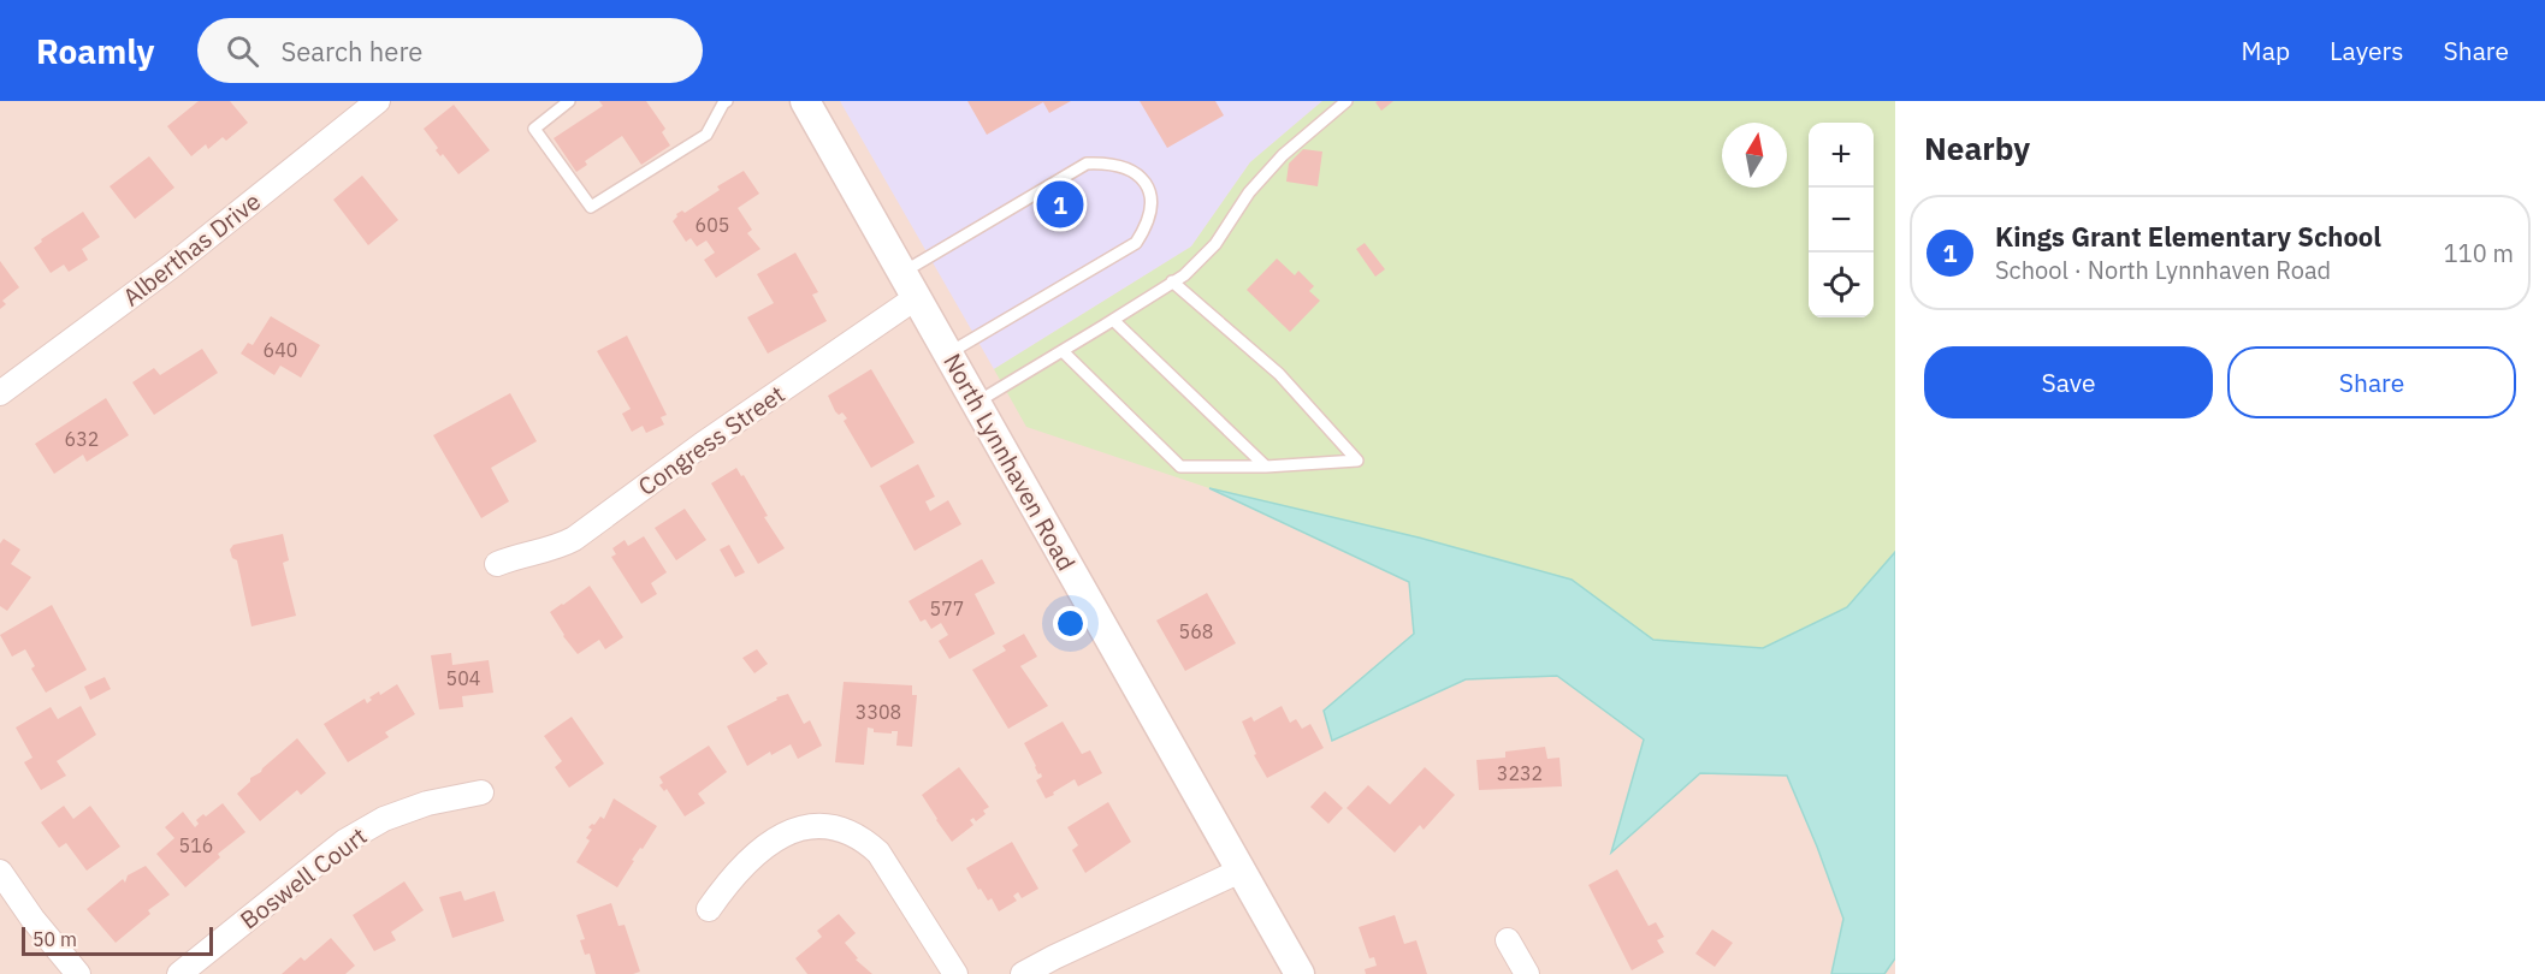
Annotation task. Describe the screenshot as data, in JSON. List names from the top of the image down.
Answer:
{
  "streets": {
    "street": [
      "Alberthas Drive",
      "Congress Street",
      "North Lynnhaven Road",
      "Boswell Court"
    ]
  },
  "crossings": [
    ["Congress Street", "North Lynnhaven Road"]
  ],
  "house_numbers": [
    "605",
    "640",
    "632",
    "577",
    "568",
    "504",
    "3308",
    "3232",
    "516"
  ],
  "scale_bar": "50 m",
  "north": "top",
  "page": {
    "header": "Roamly",
    "search": "Search here",
    "nav": ["Map", "Layers", "Share"],
    "heading": "Nearby",
    "map_buttons": ["+", "−"],
    "pins": "1",
    "list": [
      {
        "mark": "1",
        "name": "Kings Grant Elementary School",
        "note": "School · North Lynnhaven Road",
        "value": "110 m"
      }
    ],
    "buttons": ["Save", "Share"],
    "scale": "50 m"
  }
}
